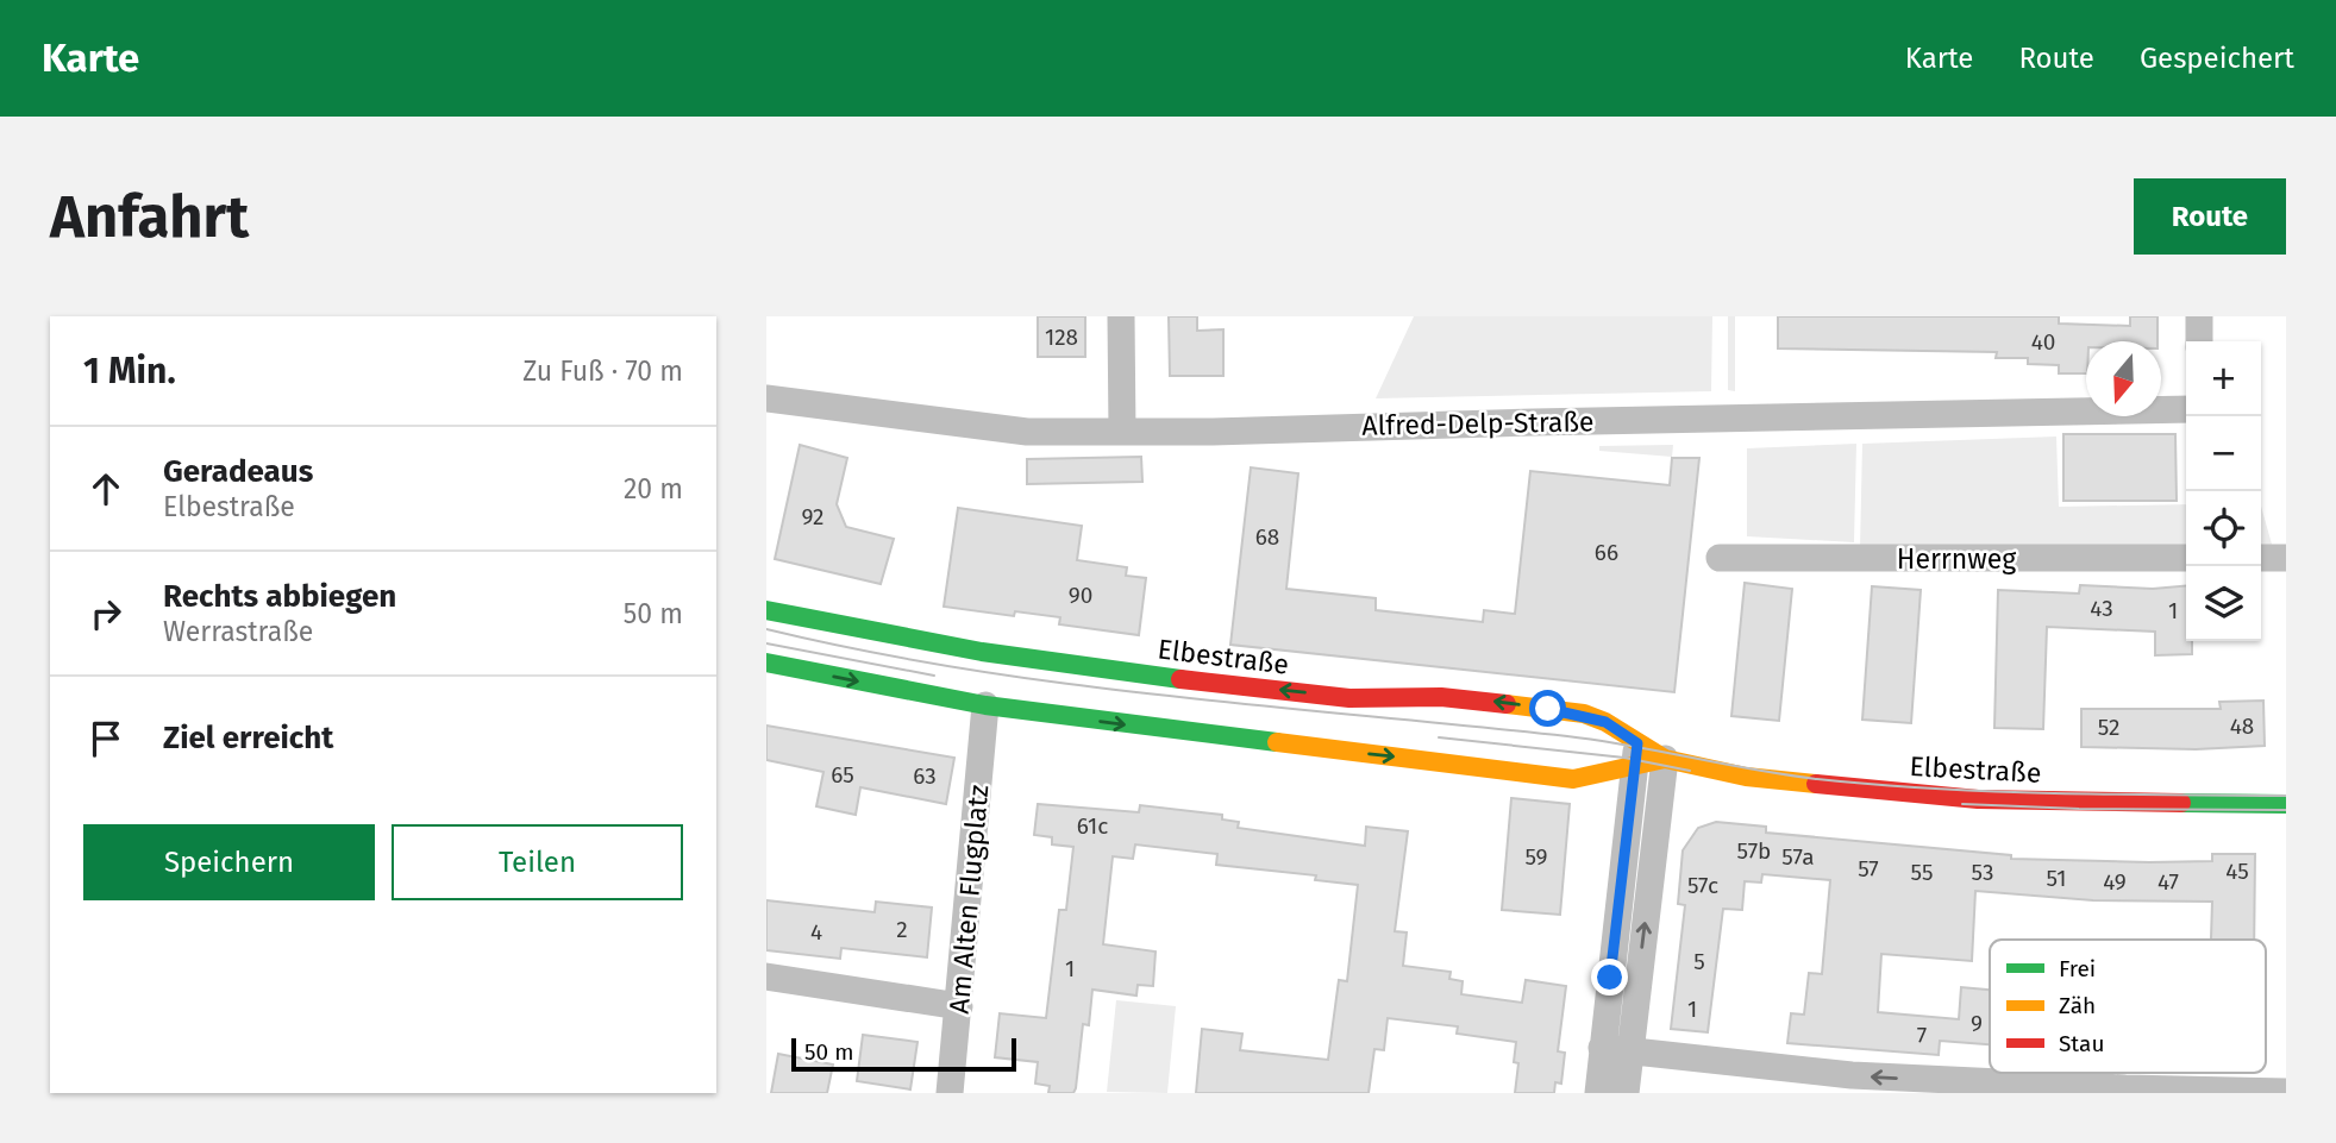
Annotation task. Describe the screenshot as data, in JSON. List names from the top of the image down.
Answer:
{
  "streets": {
    "main road": ["Elbestraße"],
    "street": ["Alfred-Delp-Straße", "Herrnweg", "Am Alten Flugplatz"]
  },
  "crossings": [
    ["Elbestraße", "Am Alten Flugplatz"]
  ],
  "house_numbers": [
    "128",
    "40",
    "92",
    "68",
    "66",
    "90",
    "43",
    "1",
    "48",
    "52",
    "65",
    "63",
    "61c",
    "57b",
    "59",
    "57a",
    "57",
    "45",
    "55",
    "53",
    "51",
    "49",
    "47",
    "57c",
    "2",
    "4",
    "5",
    "1",
    "1",
    "9",
    "7"
  ],
  "legend": ["Frei", "Zäh", "Stau"],
  "scale_bar": "50 m",
  "north": "bottom",
  "page": {
    "header": "Karte",
    "nav": ["Karte", "Route", "Gespeichert"],
    "buttons": [
      "Route",
      ["Speichern", "Teilen"]
    ],
    "title": "Anfahrt",
    "heading": ["1 Min.", "Zu Fuß · 70 m"],
    "map_buttons": ["+", "−"],
    "list": [
      ["Geradeaus", "Elbestraße", "20 m"],
      ["Rechts abbiegen", "Werrastraße", "50 m"],
      "Ziel erreicht"
    ],
    "scale": "50 m"
  }
}
